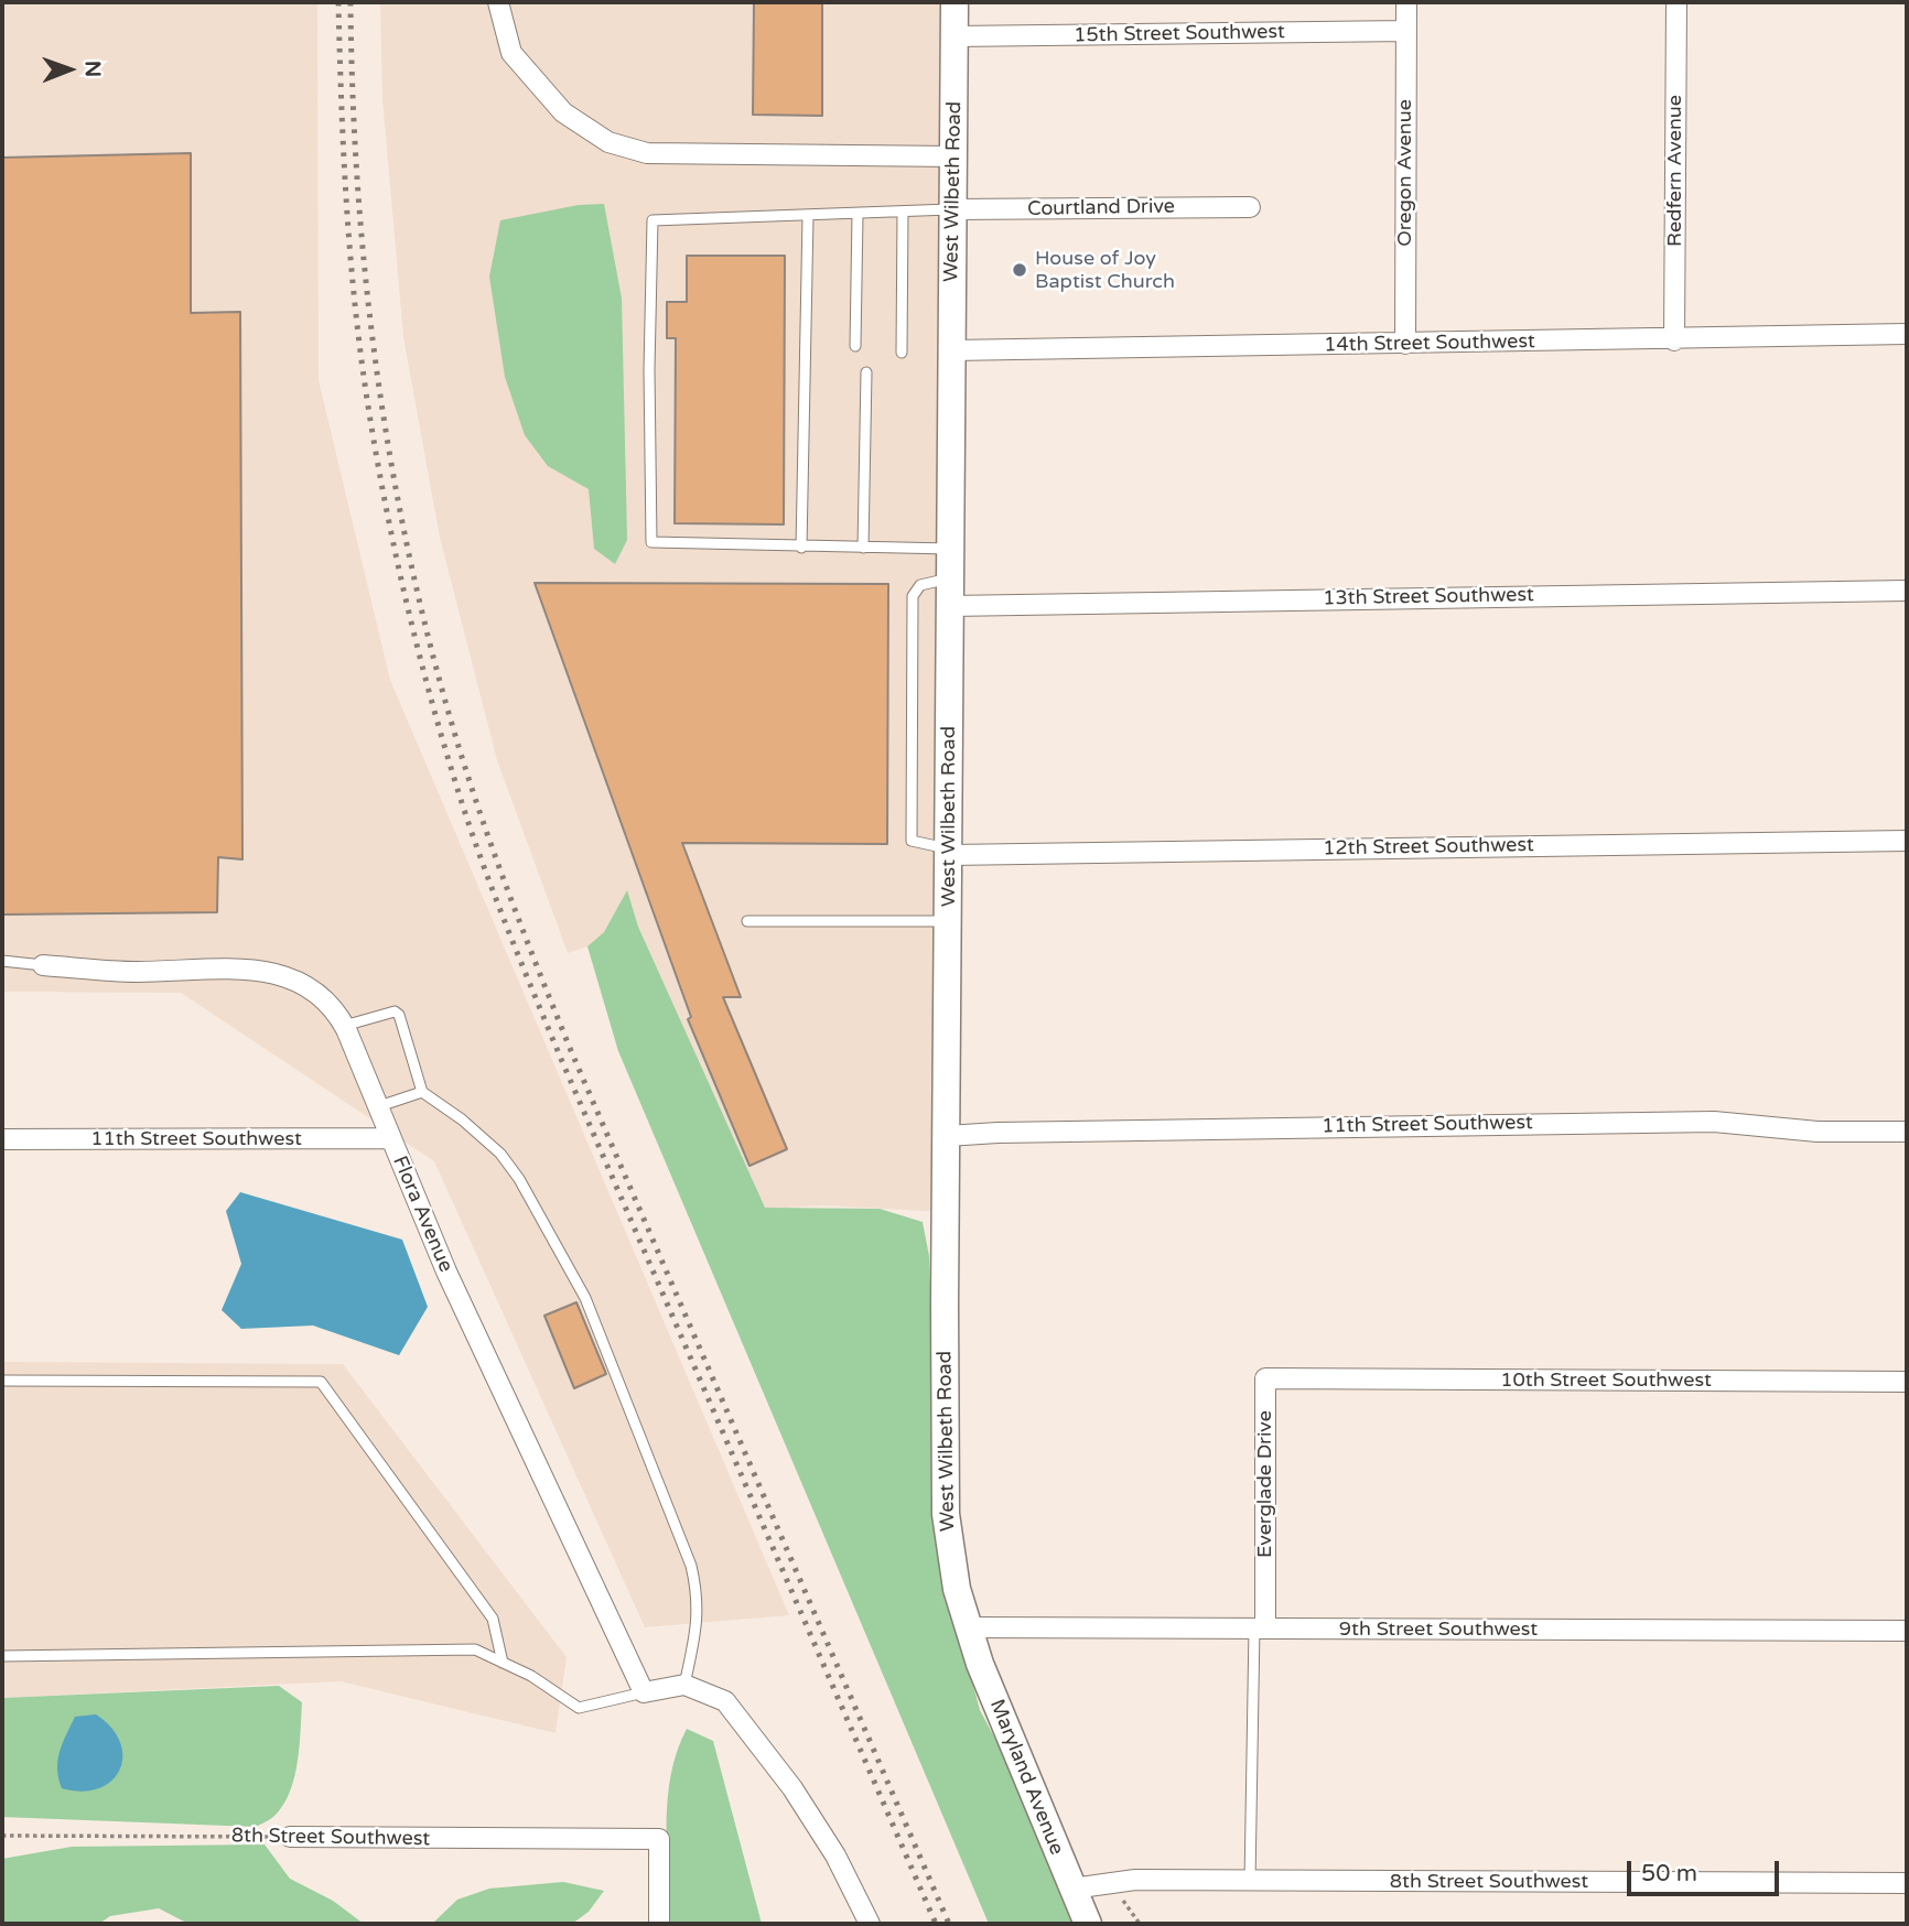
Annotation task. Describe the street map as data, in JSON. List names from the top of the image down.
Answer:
{
  "streets": {
    "main road": ["West Wilbeth Road", "Maryland Avenue"],
    "street": [
      "15th Street Southwest",
      "Redfern Avenue",
      "Oregon Avenue",
      "Courtland Drive",
      "14th Street Southwest",
      "13th Street Southwest",
      "12th Street Southwest",
      "11th Street Southwest",
      "Flora Avenue",
      "10th Street Southwest",
      "Everglade Drive",
      "9th Street Southwest",
      "8th Street Southwest"
    ]
  },
  "crossings": [
    ["15th Street Southwest", "Oregon Avenue"],
    ["15th Street Southwest", "West Wilbeth Road"],
    ["Redfern Avenue", "14th Street Southwest"],
    ["Oregon Avenue", "14th Street Southwest"],
    ["West Wilbeth Road", "Courtland Drive"],
    ["West Wilbeth Road", "14th Street Southwest"],
    ["West Wilbeth Road", "13th Street Southwest"],
    ["West Wilbeth Road", "12th Street Southwest"],
    ["West Wilbeth Road", "11th Street Southwest"],
    ["West Wilbeth Road", "9th Street Southwest"],
    ["West Wilbeth Road", "Maryland Avenue"],
    ["11th Street Southwest", "Flora Avenue"],
    ["10th Street Southwest", "Everglade Drive"],
    ["Everglade Drive", "9th Street Southwest"],
    ["9th Street Southwest", "Maryland Avenue"],
    ["Maryland Avenue", "8th Street Southwest"]
  ],
  "places": ["House of Joy Baptist Church"],
  "scale_bar": "50 m",
  "north": "right"
}
